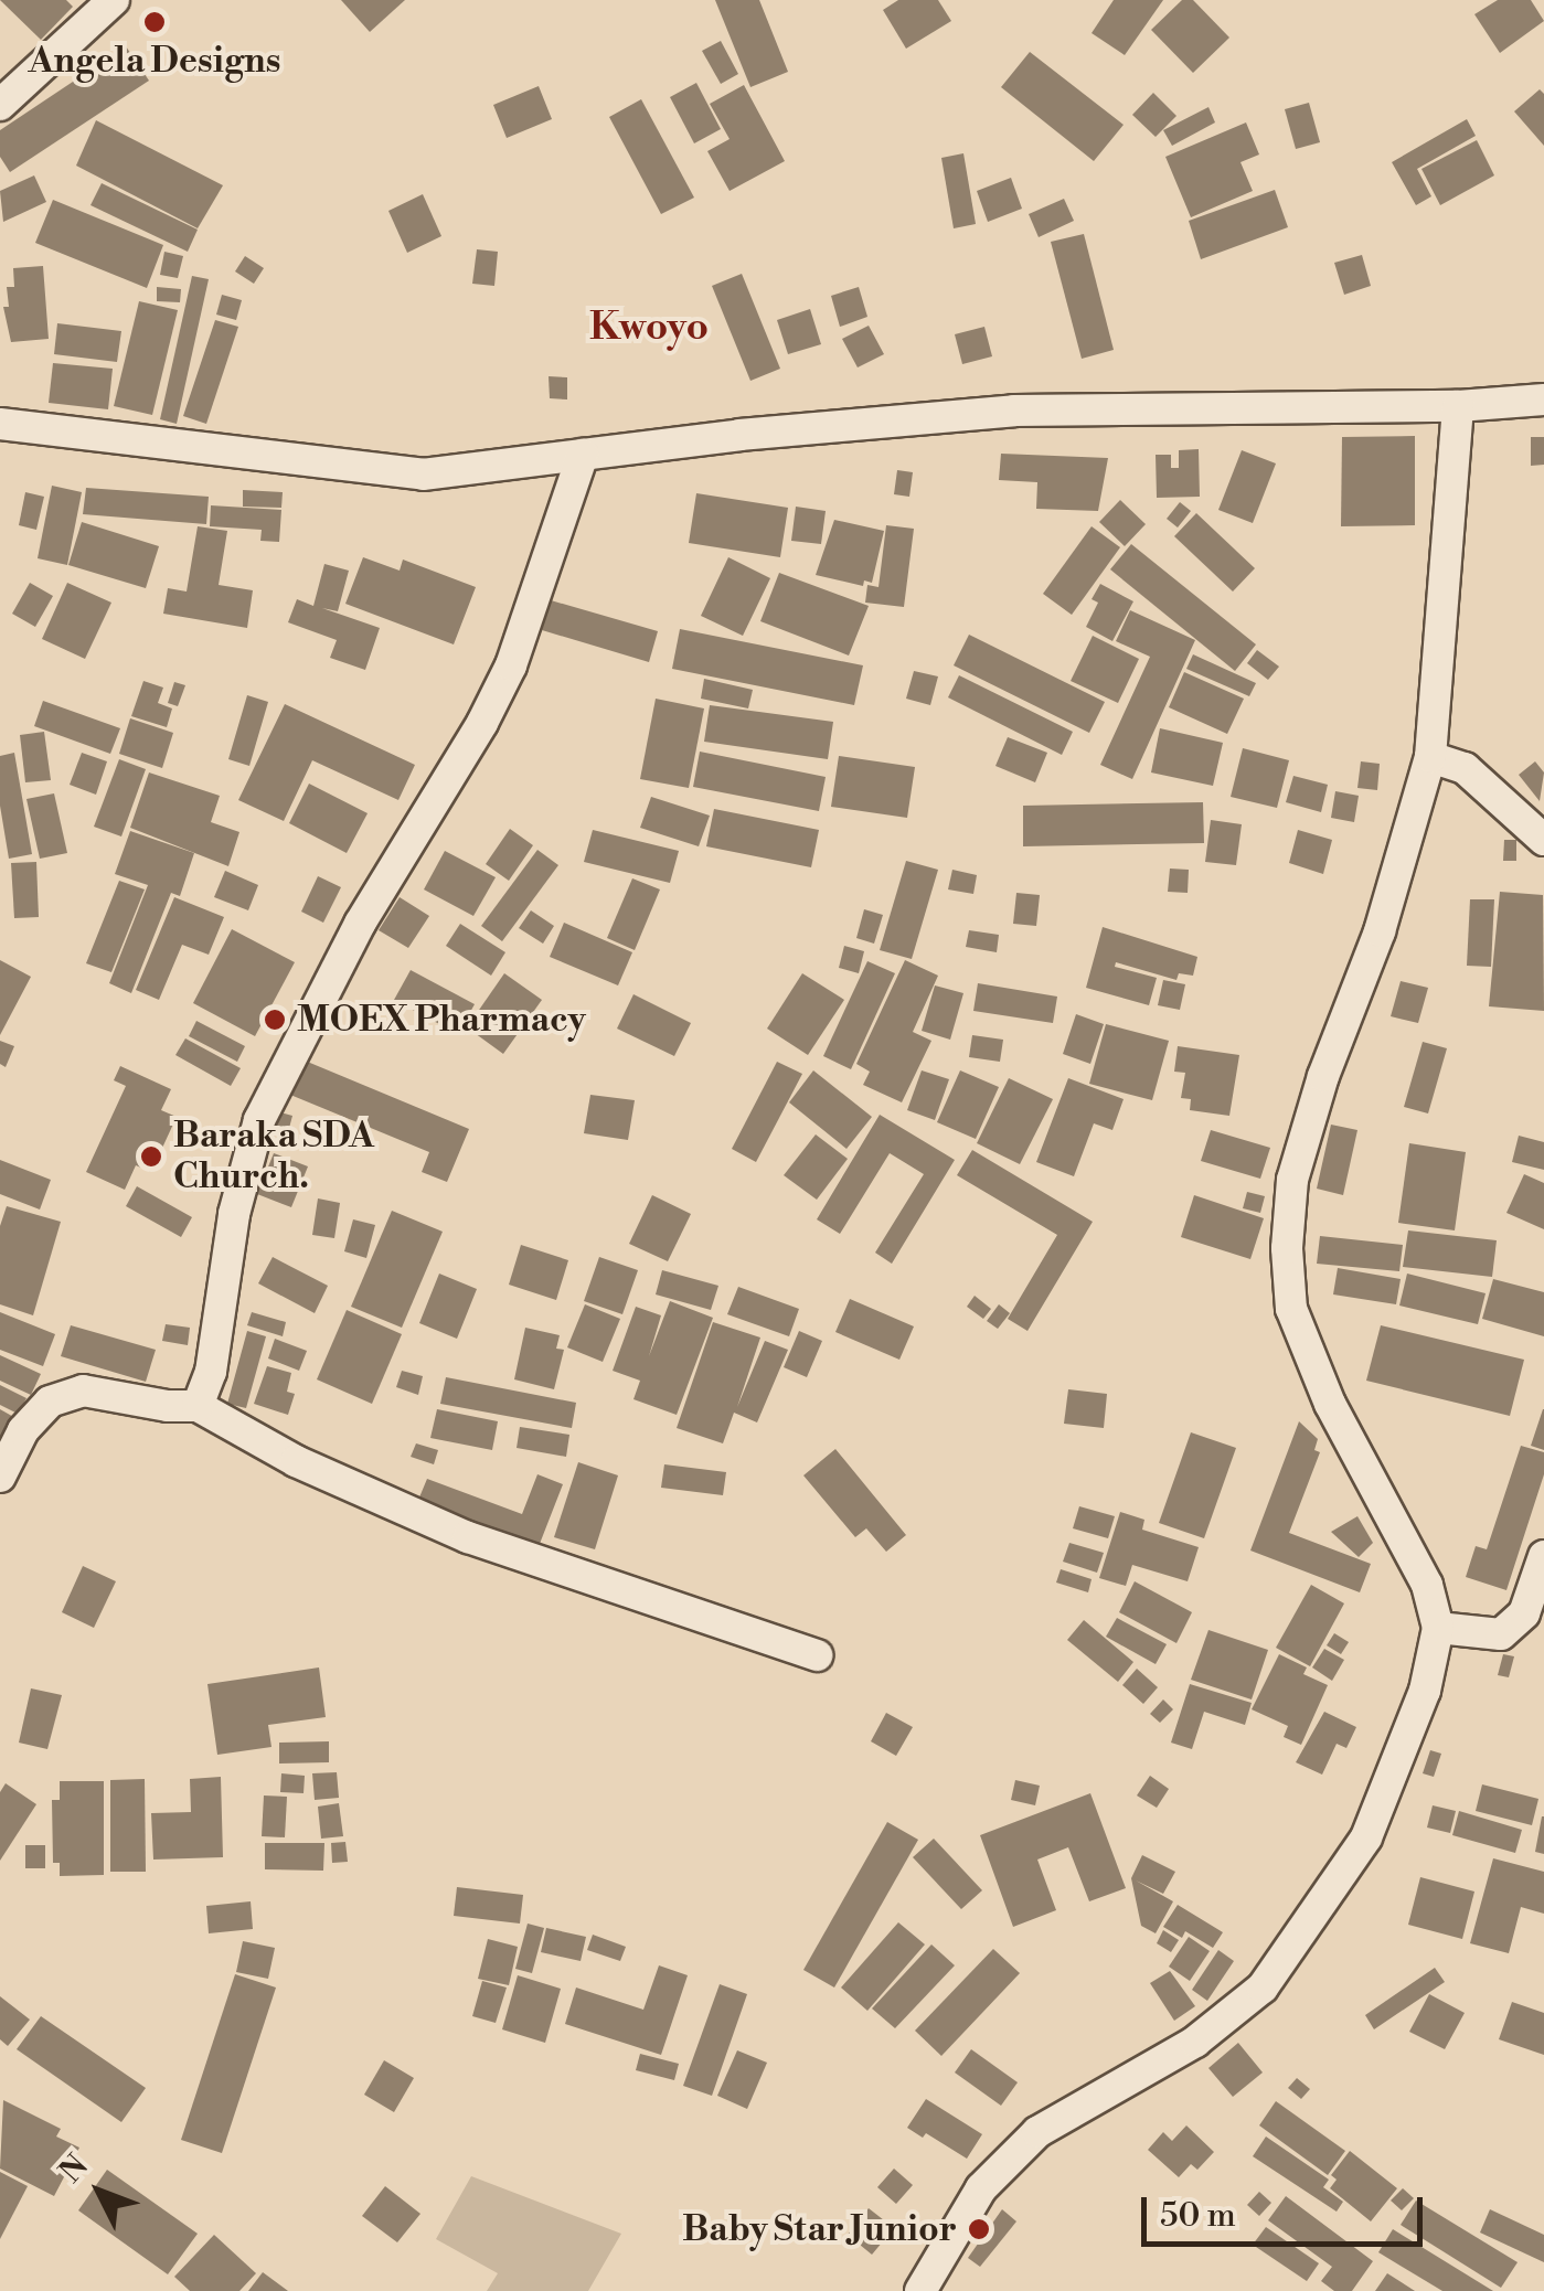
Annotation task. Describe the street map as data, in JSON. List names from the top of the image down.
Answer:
{
  "districts": ["Kwoyo"],
  "places": [
    "Angela Designs",
    "MOEX Pharmacy",
    "Baraka SDA Church.",
    "Baby Star Junior"
  ],
  "scale_bar": "50 m",
  "north": "top left"
}
